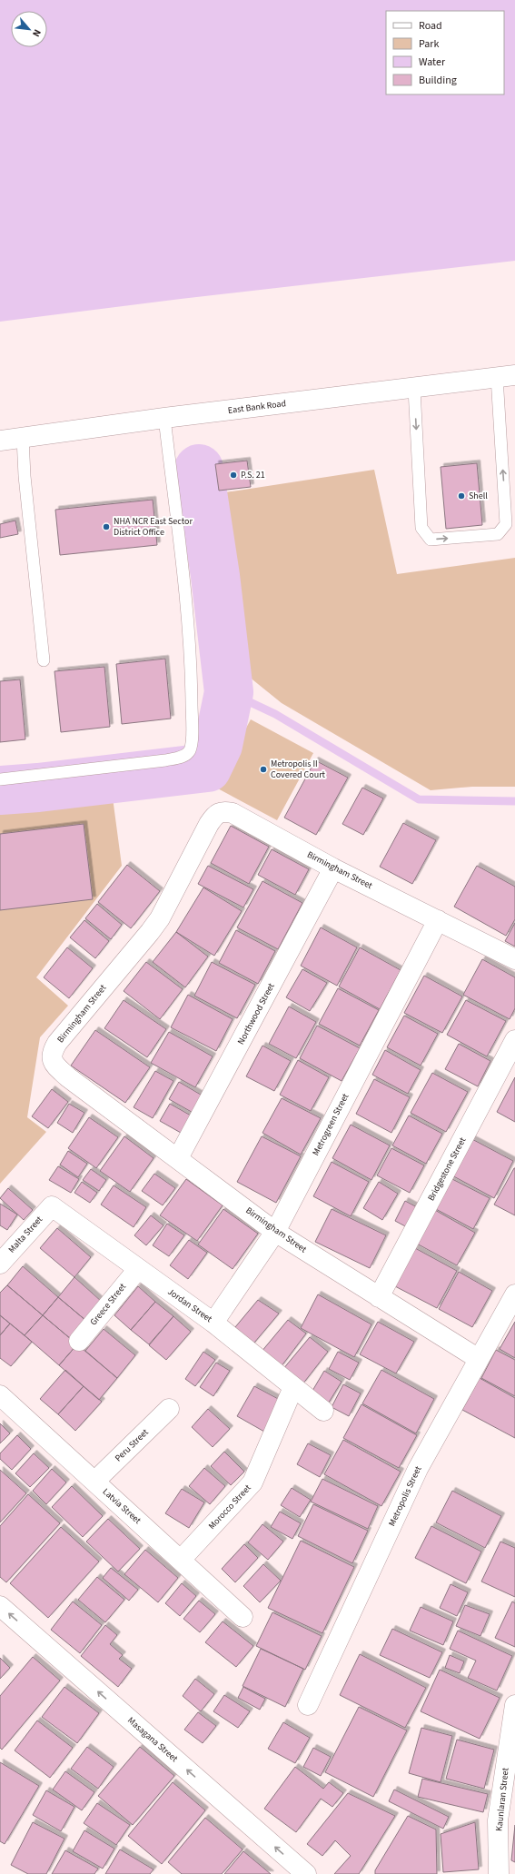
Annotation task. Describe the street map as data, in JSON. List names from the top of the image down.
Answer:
{
  "streets": {
    "street": [
      "East Bank Road",
      "Birmingham Street",
      "Northwood Street",
      "Metrogreen Street",
      "Bridgestone Street",
      "Malta Street",
      "Greece Street",
      "Jordan Street",
      "Peru Street",
      "Metropolis Street",
      "Latvia Street",
      "Morocco Street",
      "Masagana Street",
      "Kaunlaran Street"
    ]
  },
  "crossings": [
    ["Birmingham Street", "Northwood Street"],
    ["Birmingham Street", "Metrogreen Street"],
    ["Birmingham Street", "Bridgestone Street"],
    ["Birmingham Street", "Metropolis Street"],
    ["Metrogreen Street", "Jordan Street"],
    ["Malta Street", "Jordan Street"],
    ["Greece Street", "Jordan Street"],
    ["Jordan Street", "Morocco Street"],
    ["Peru Street", "Latvia Street"],
    ["Latvia Street", "Morocco Street"]
  ],
  "one_way": ["Masagana Street"],
  "places": [
    "P.S. 21",
    "Shell",
    "NHA NCR East Sector District Office",
    "Metropolis II Covered Court"
  ],
  "legend": [
    "Road",
    "Park",
    "Water",
    "Building"
  ],
  "north": "bottom right"
}
